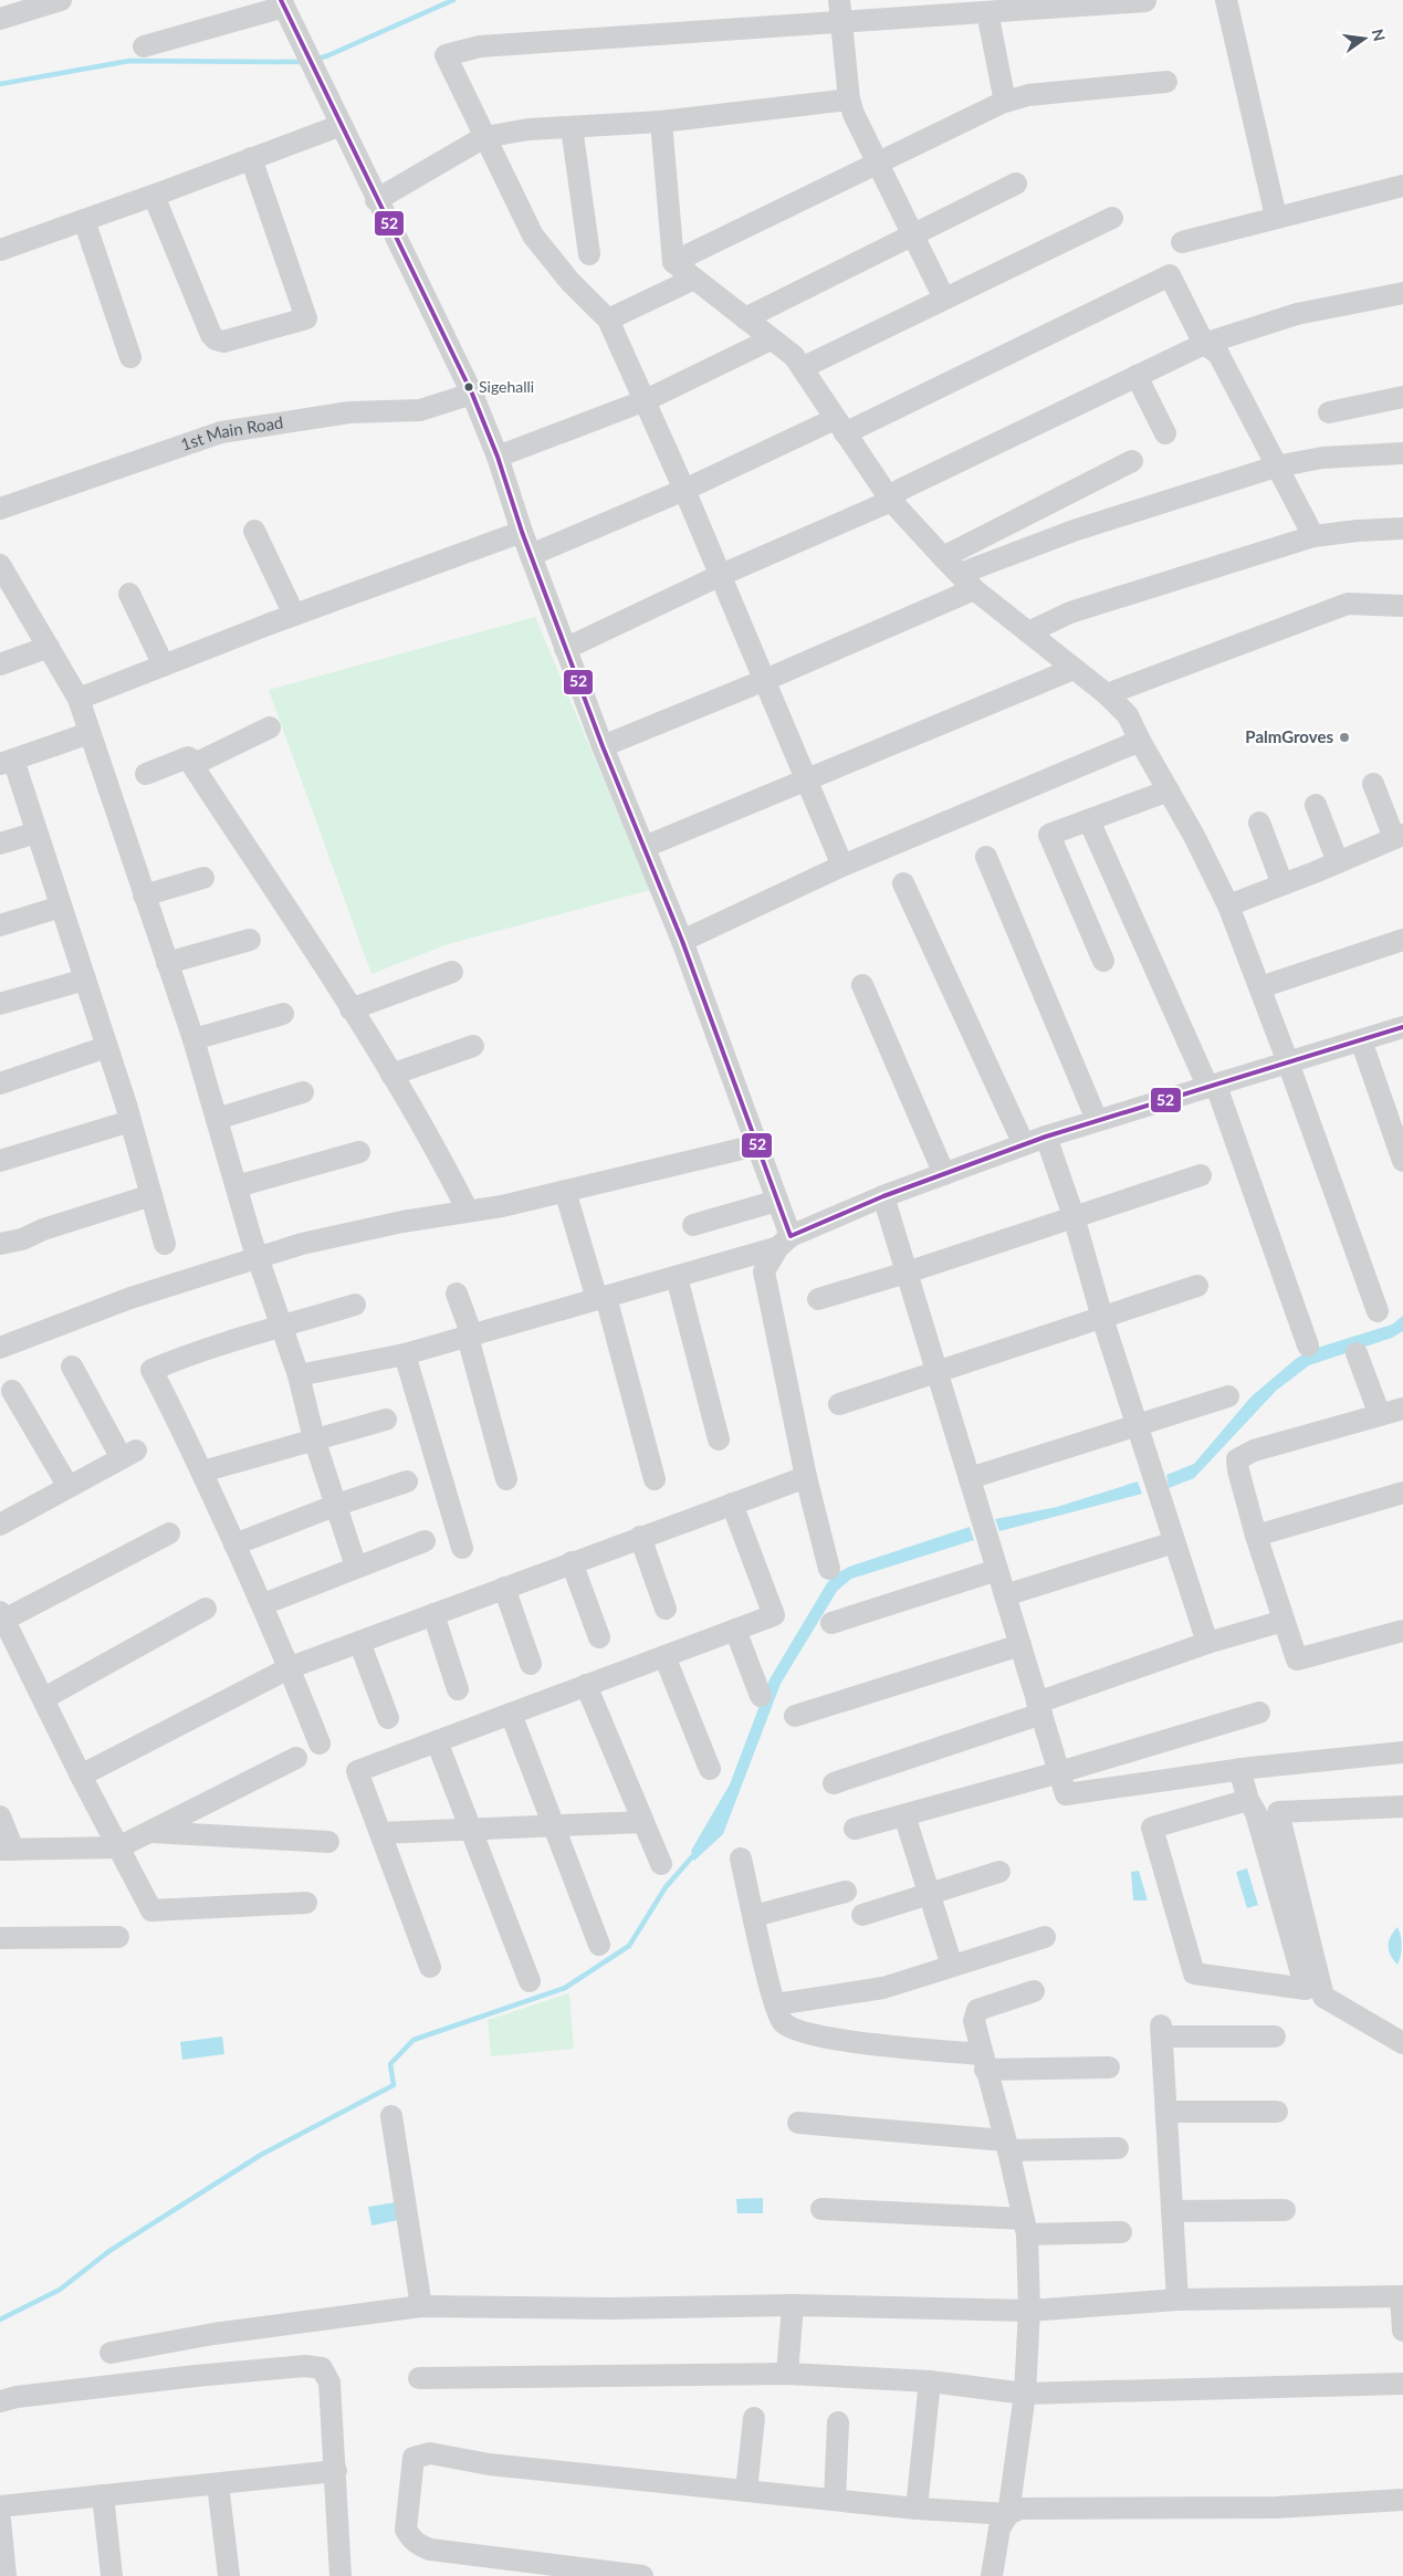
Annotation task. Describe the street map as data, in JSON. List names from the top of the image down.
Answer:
{
  "streets": {
    "street": ["1st Main Road"]
  },
  "places": ["Sigehalli", "PalmGroves"],
  "lines": ["transit line 52"],
  "north": "right"
}
